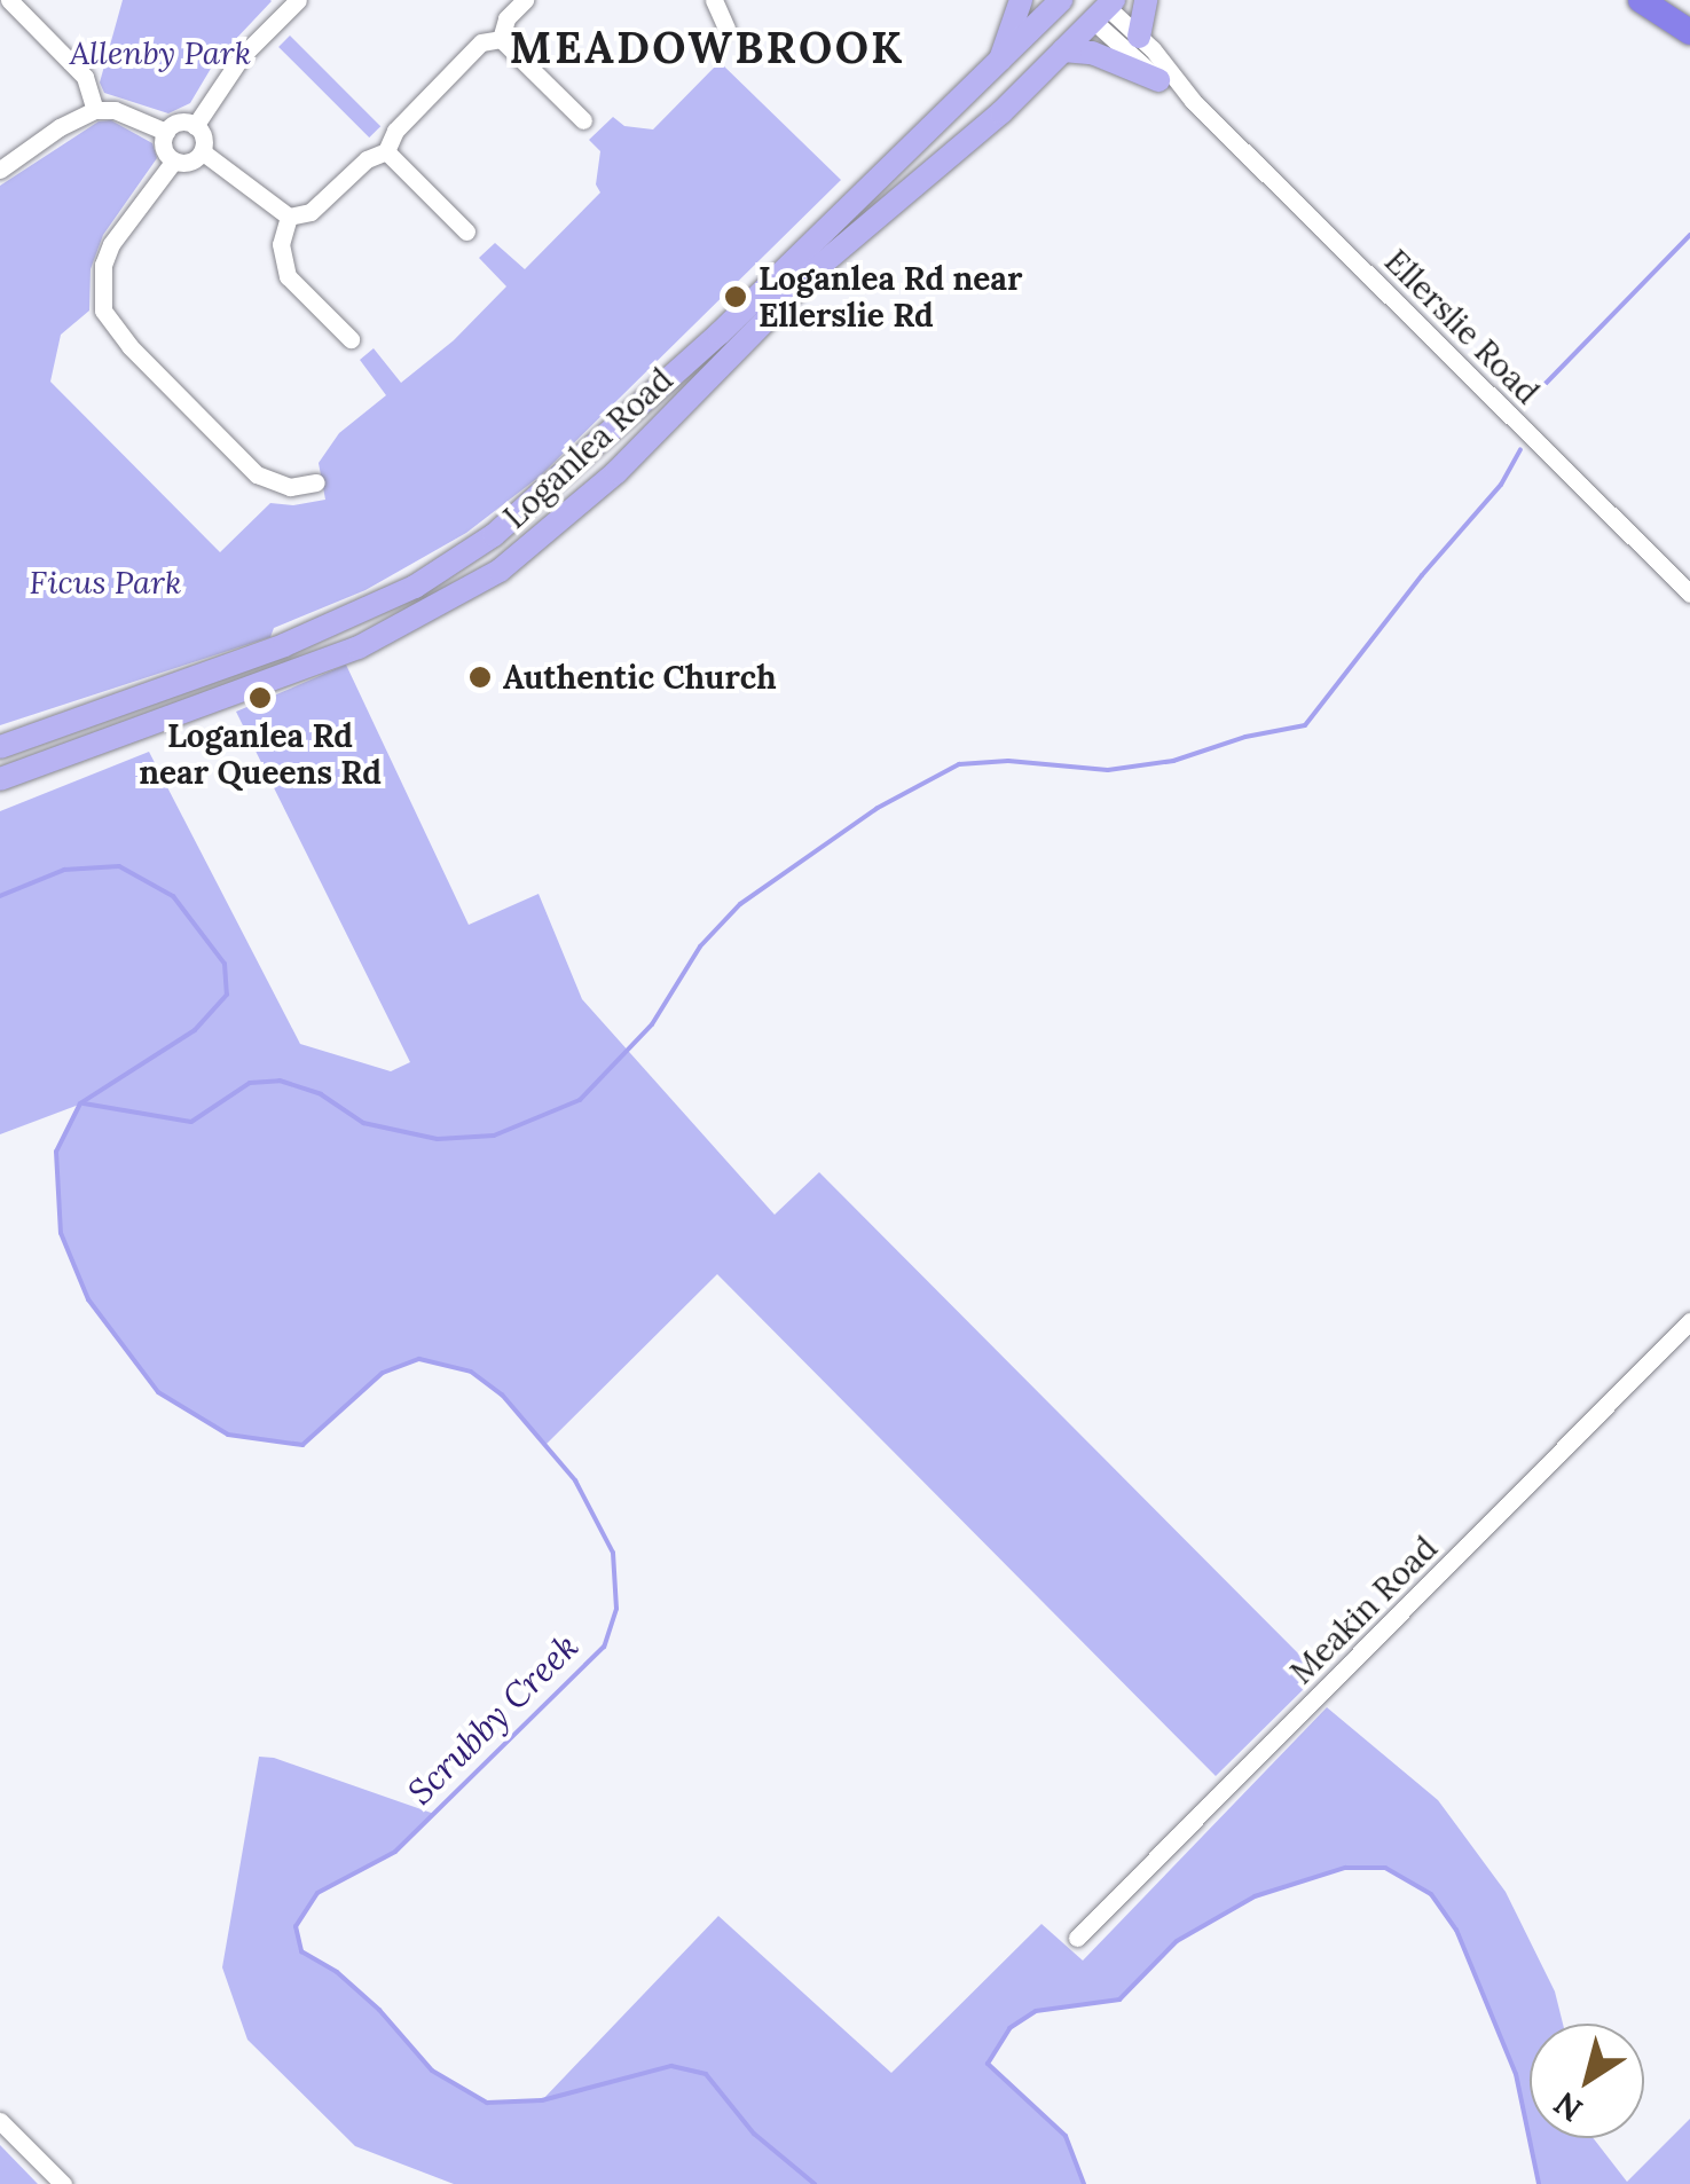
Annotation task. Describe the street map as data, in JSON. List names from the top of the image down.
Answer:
{
  "streets": {
    "main road": ["Loganlea Road"],
    "street": ["Ellerslie Road", "Meakin Road"]
  },
  "crossings": [
    ["Ellerslie Road", "Loganlea Road"]
  ],
  "districts": ["MEADOWBROOK"],
  "water": ["Scrubby Creek"],
  "parks": ["Allenby Park", "Ficus Park"],
  "places": ["Loganlea Rd near Ellerslie Rd", "Authentic Church", "Loganlea Rd near Queens Rd"],
  "north": "bottom left"
}
